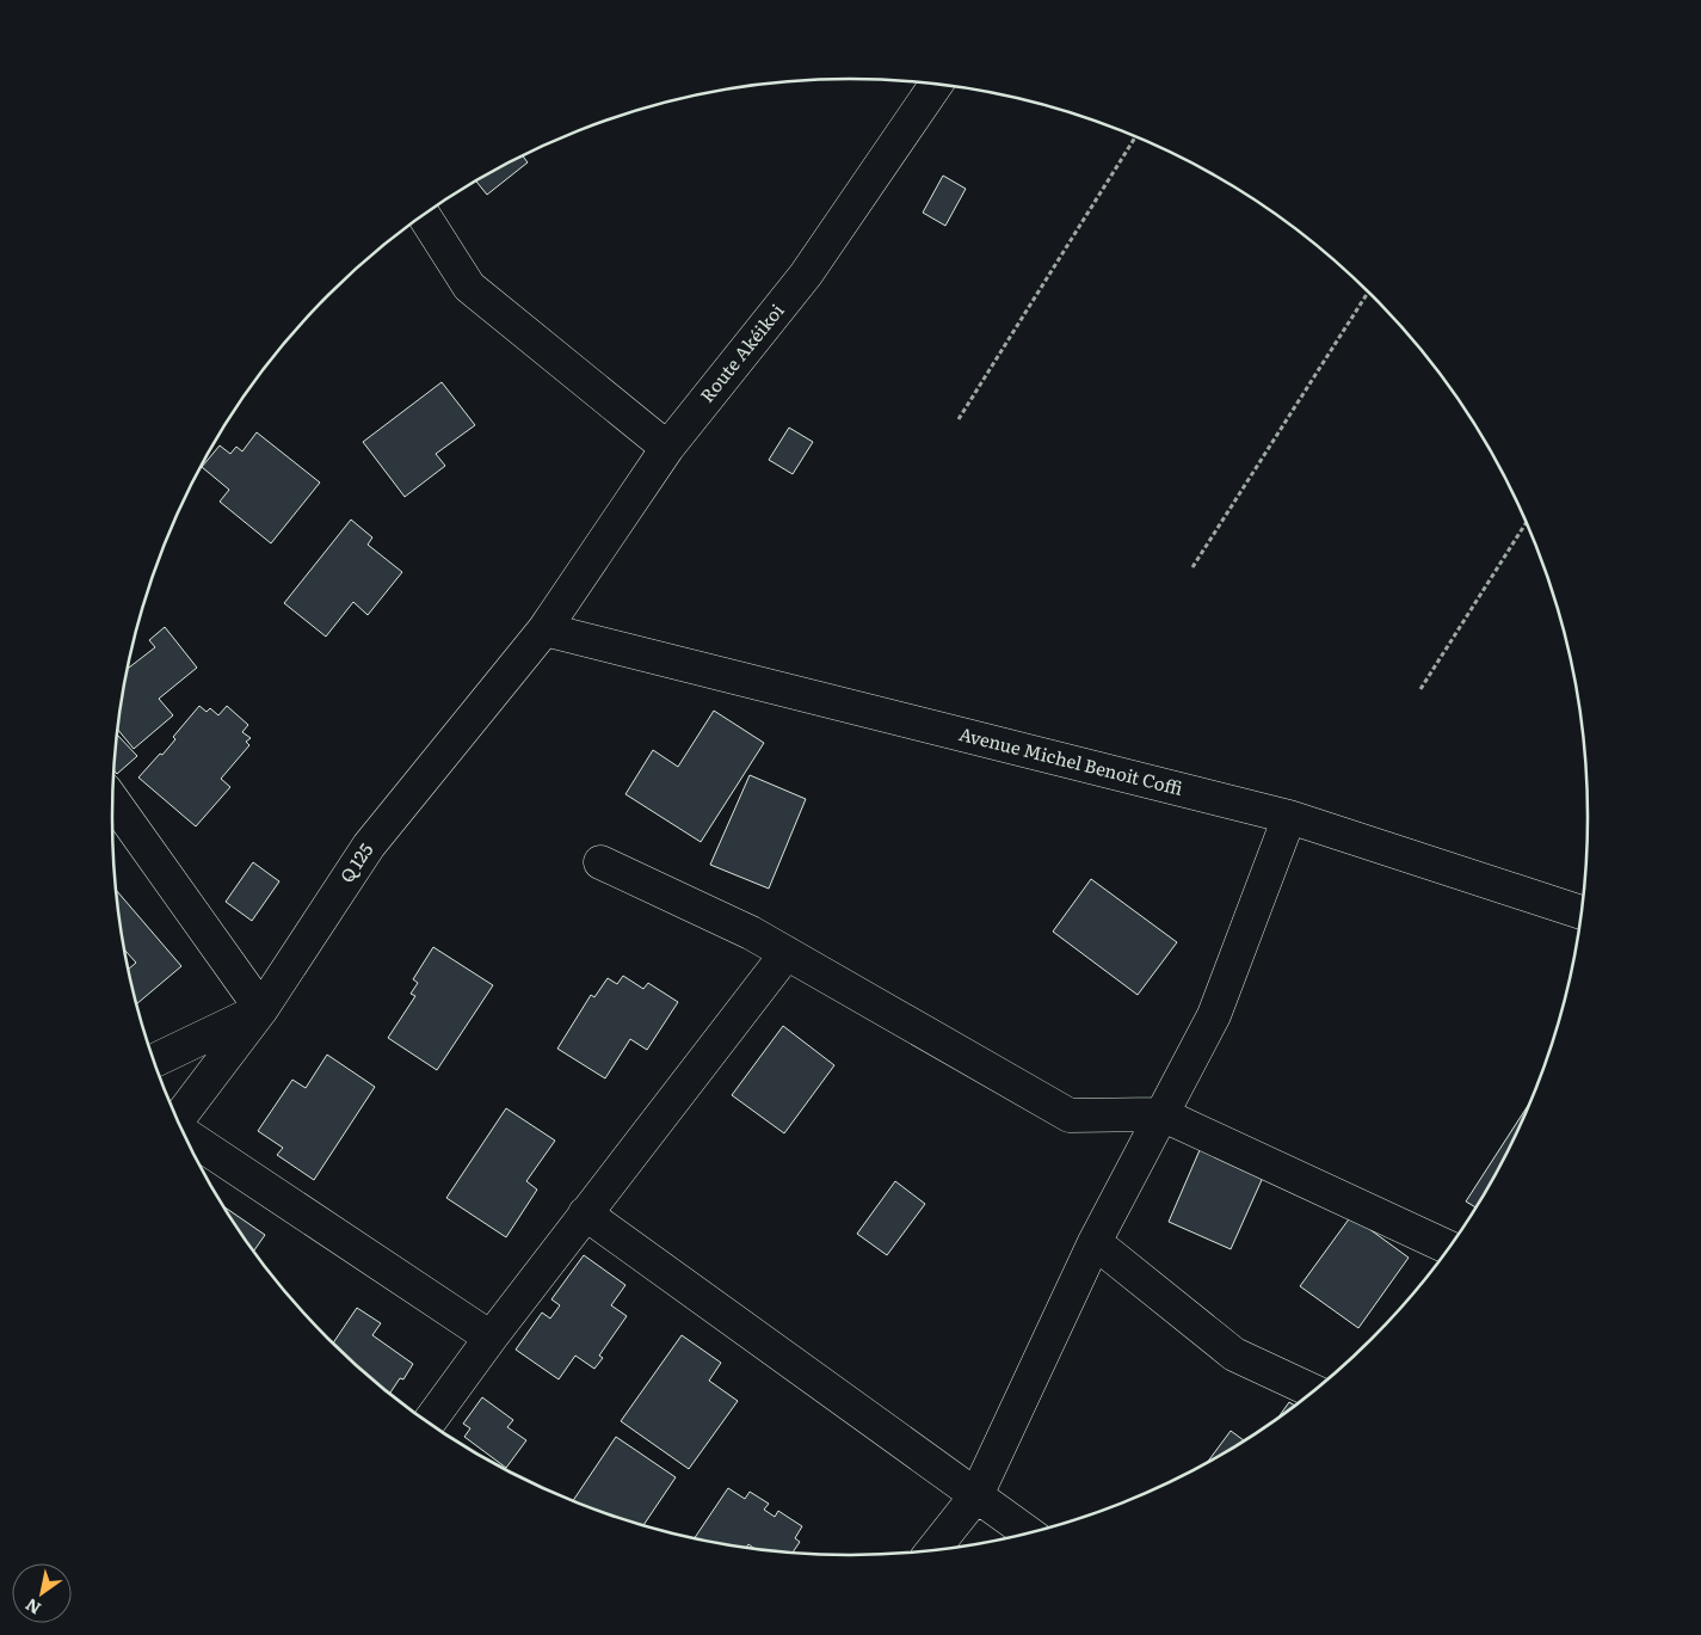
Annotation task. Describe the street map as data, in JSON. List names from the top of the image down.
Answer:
{
  "streets": {
    "street": ["Route Akéikoi", "Avenue Michel Benoit Coffi", "Q 125"]
  },
  "crossings": [
    ["Route Akéikoi", "Avenue Michel Benoit Coffi"],
    ["Route Akéikoi", "Q 125"],
    ["Avenue Michel Benoit Coffi", "Q 125"]
  ],
  "north": "bottom left"
}
